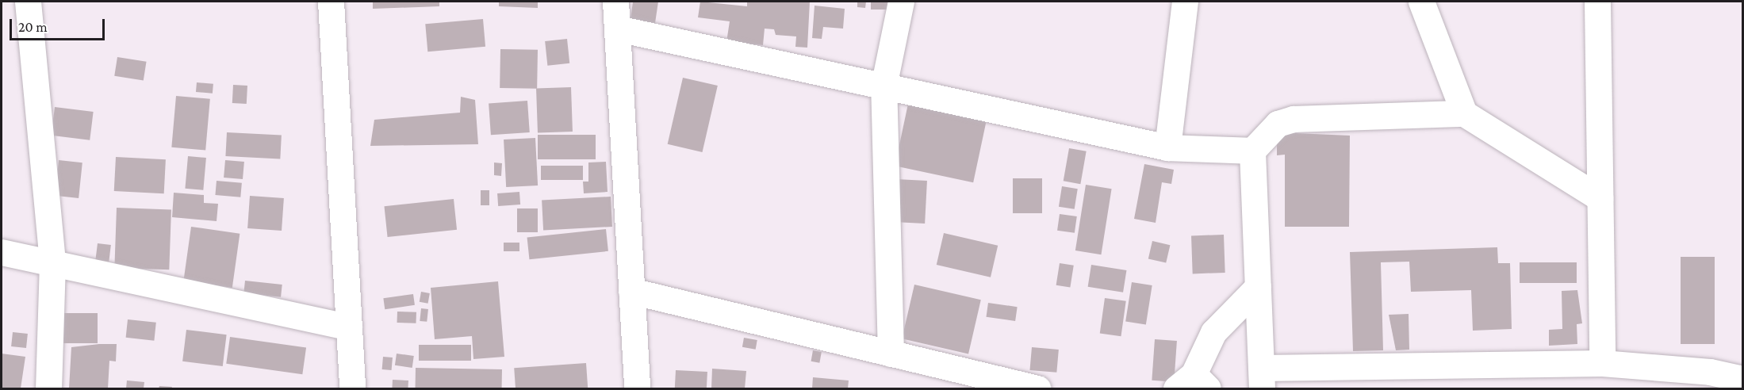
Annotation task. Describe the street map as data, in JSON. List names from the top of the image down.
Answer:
{
  "scale_bar": "20 m"
}
